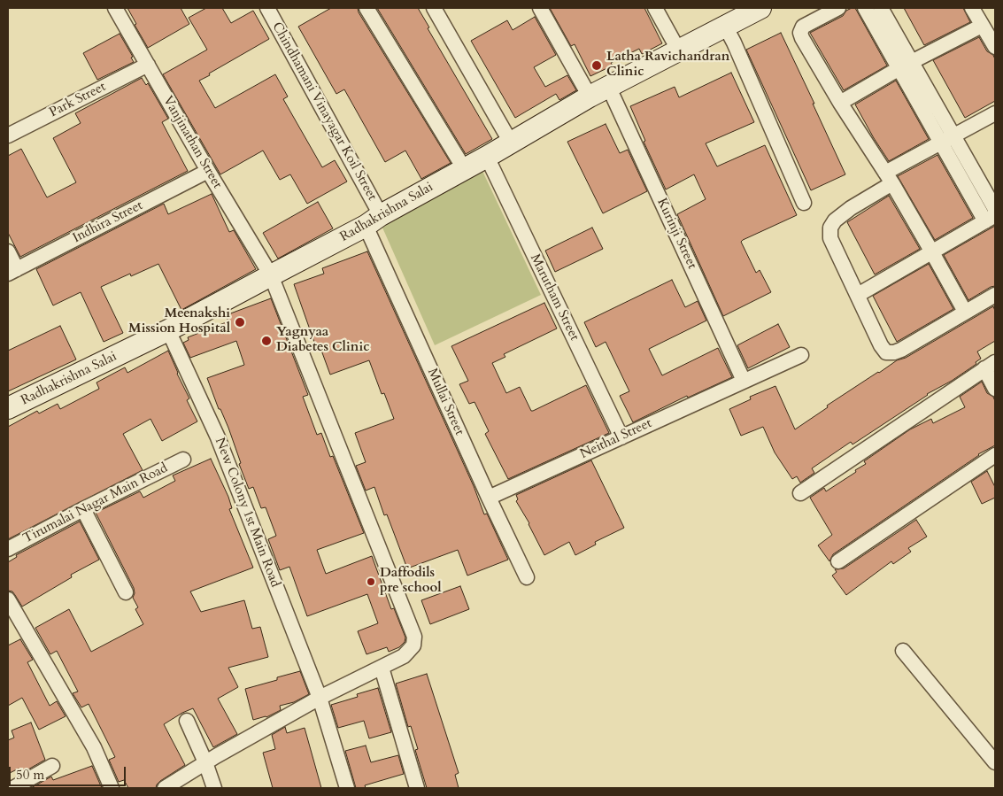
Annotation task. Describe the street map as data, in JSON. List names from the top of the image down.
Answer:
{
  "streets": {
    "street": [
      "Park Street",
      "Chindhamani Vinayagar Koil Street",
      "Vanjinathan Street",
      "Radhakrishna Salai",
      "Indhira Street",
      "Kurinji Street",
      "Marutham Street",
      "Mullai Street",
      "Neithal Street",
      "Tirumalai Nagar Main Road",
      "New Colony 1st Main Road"
    ]
  },
  "crossings": [
    ["Park Street", "Vanjinathan Street"],
    ["Chindhamani Vinayagar Koil Street", "Radhakrishna Salai"],
    ["Chindhamani Vinayagar Koil Street", "Mullai Street"],
    ["Vanjinathan Street", "Radhakrishna Salai"],
    ["Vanjinathan Street", "Indhira Street"],
    ["Vanjinathan Street", "New Colony 1st Main Road"],
    ["Radhakrishna Salai", "Kurinji Street"],
    ["Radhakrishna Salai", "Marutham Street"],
    ["Radhakrishna Salai", "Mullai Street"],
    ["Radhakrishna Salai", "New Colony 1st Main Road"],
    ["Kurinji Street", "Neithal Street"],
    ["Marutham Street", "Neithal Street"],
    ["Mullai Street", "Neithal Street"]
  ],
  "places": [
    "Latha Ravichandran Clinic",
    "Meenakshi Mission Hospital",
    "Yagnyaa Diabetes Clinic",
    "Daffodils pre school"
  ],
  "scale_bar": "50 m"
}
